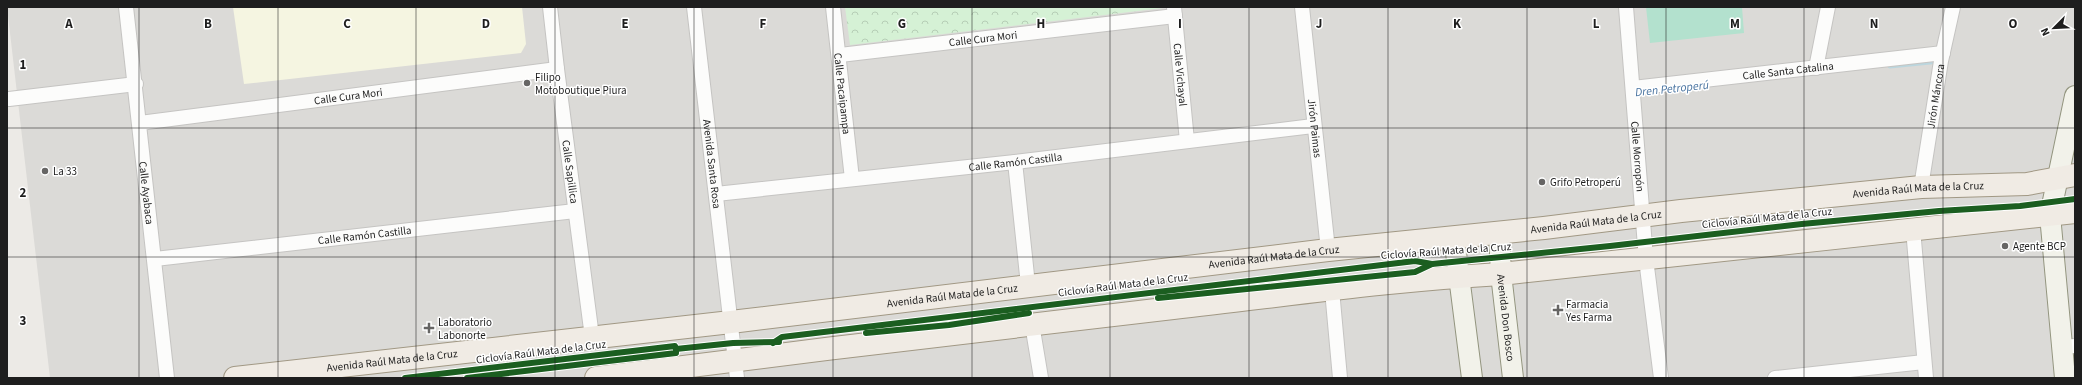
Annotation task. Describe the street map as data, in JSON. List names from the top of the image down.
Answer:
{
  "streets": {
    "main road": ["Avenida Raúl Mata de la Cruz"],
    "street": [
      "Calle Cura Mori",
      "Calle Santa Catalina",
      "Calle Vichayal",
      "Calle Pacaipampa",
      "Jirón Máncora",
      "Jirón Paimas",
      "Calle Morropón",
      "Calle Ramón Castilla",
      "Avenida Santa Rosa",
      "Calle Sapillica",
      "Calle Ayabaca",
      "Avenida Don Bosco"
    ],
    "cycle path": ["Ciclovía Raúl Mata de la Cruz"]
  },
  "crossings": [
    ["Calle Cura Mori", "Calle Vichayal"],
    ["Calle Cura Mori", "Calle Pacaipampa"],
    ["Calle Cura Mori", "Calle Sapillica"],
    ["Calle Cura Mori", "Calle Ayabaca"],
    ["Calle Santa Catalina", "Jirón Máncora"],
    ["Calle Santa Catalina", "Calle Morropón"],
    ["Calle Vichayal", "Calle Ramón Castilla"],
    ["Calle Pacaipampa", "Calle Ramón Castilla"],
    ["Jirón Máncora", "Avenida Raúl Mata de la Cruz"],
    ["Jirón Paimas", "Calle Ramón Castilla"],
    ["Jirón Paimas", "Avenida Raúl Mata de la Cruz"],
    ["Calle Morropón", "Avenida Raúl Mata de la Cruz"],
    ["Calle Ramón Castilla", "Avenida Santa Rosa"],
    ["Calle Ramón Castilla", "Calle Sapillica"],
    ["Calle Ramón Castilla", "Calle Ayabaca"],
    ["Avenida Santa Rosa", "Avenida Raúl Mata de la Cruz"],
    ["Calle Sapillica", "Avenida Raúl Mata de la Cruz"],
    ["Avenida Raúl Mata de la Cruz", "Avenida Don Bosco"]
  ],
  "water": ["Dren Petroperú"],
  "places": {
    "other": [
      "Filipo Motoboutique Piura",
      "La 33",
      "Grifo Petroperú",
      "Agente BCP"
    ],
    "health": ["Farmacia Yes Farma", "Laboratorio Labonorte"]
  },
  "north": "bottom left",
  "grid": {
    "columns": [
      "A",
      "B",
      "C",
      "D",
      "E",
      "F",
      "G",
      "H",
      "I",
      "J",
      "K",
      "L",
      "M",
      "N",
      "O"
    ],
    "rows": ["1", "2", "3"]
  }
}
